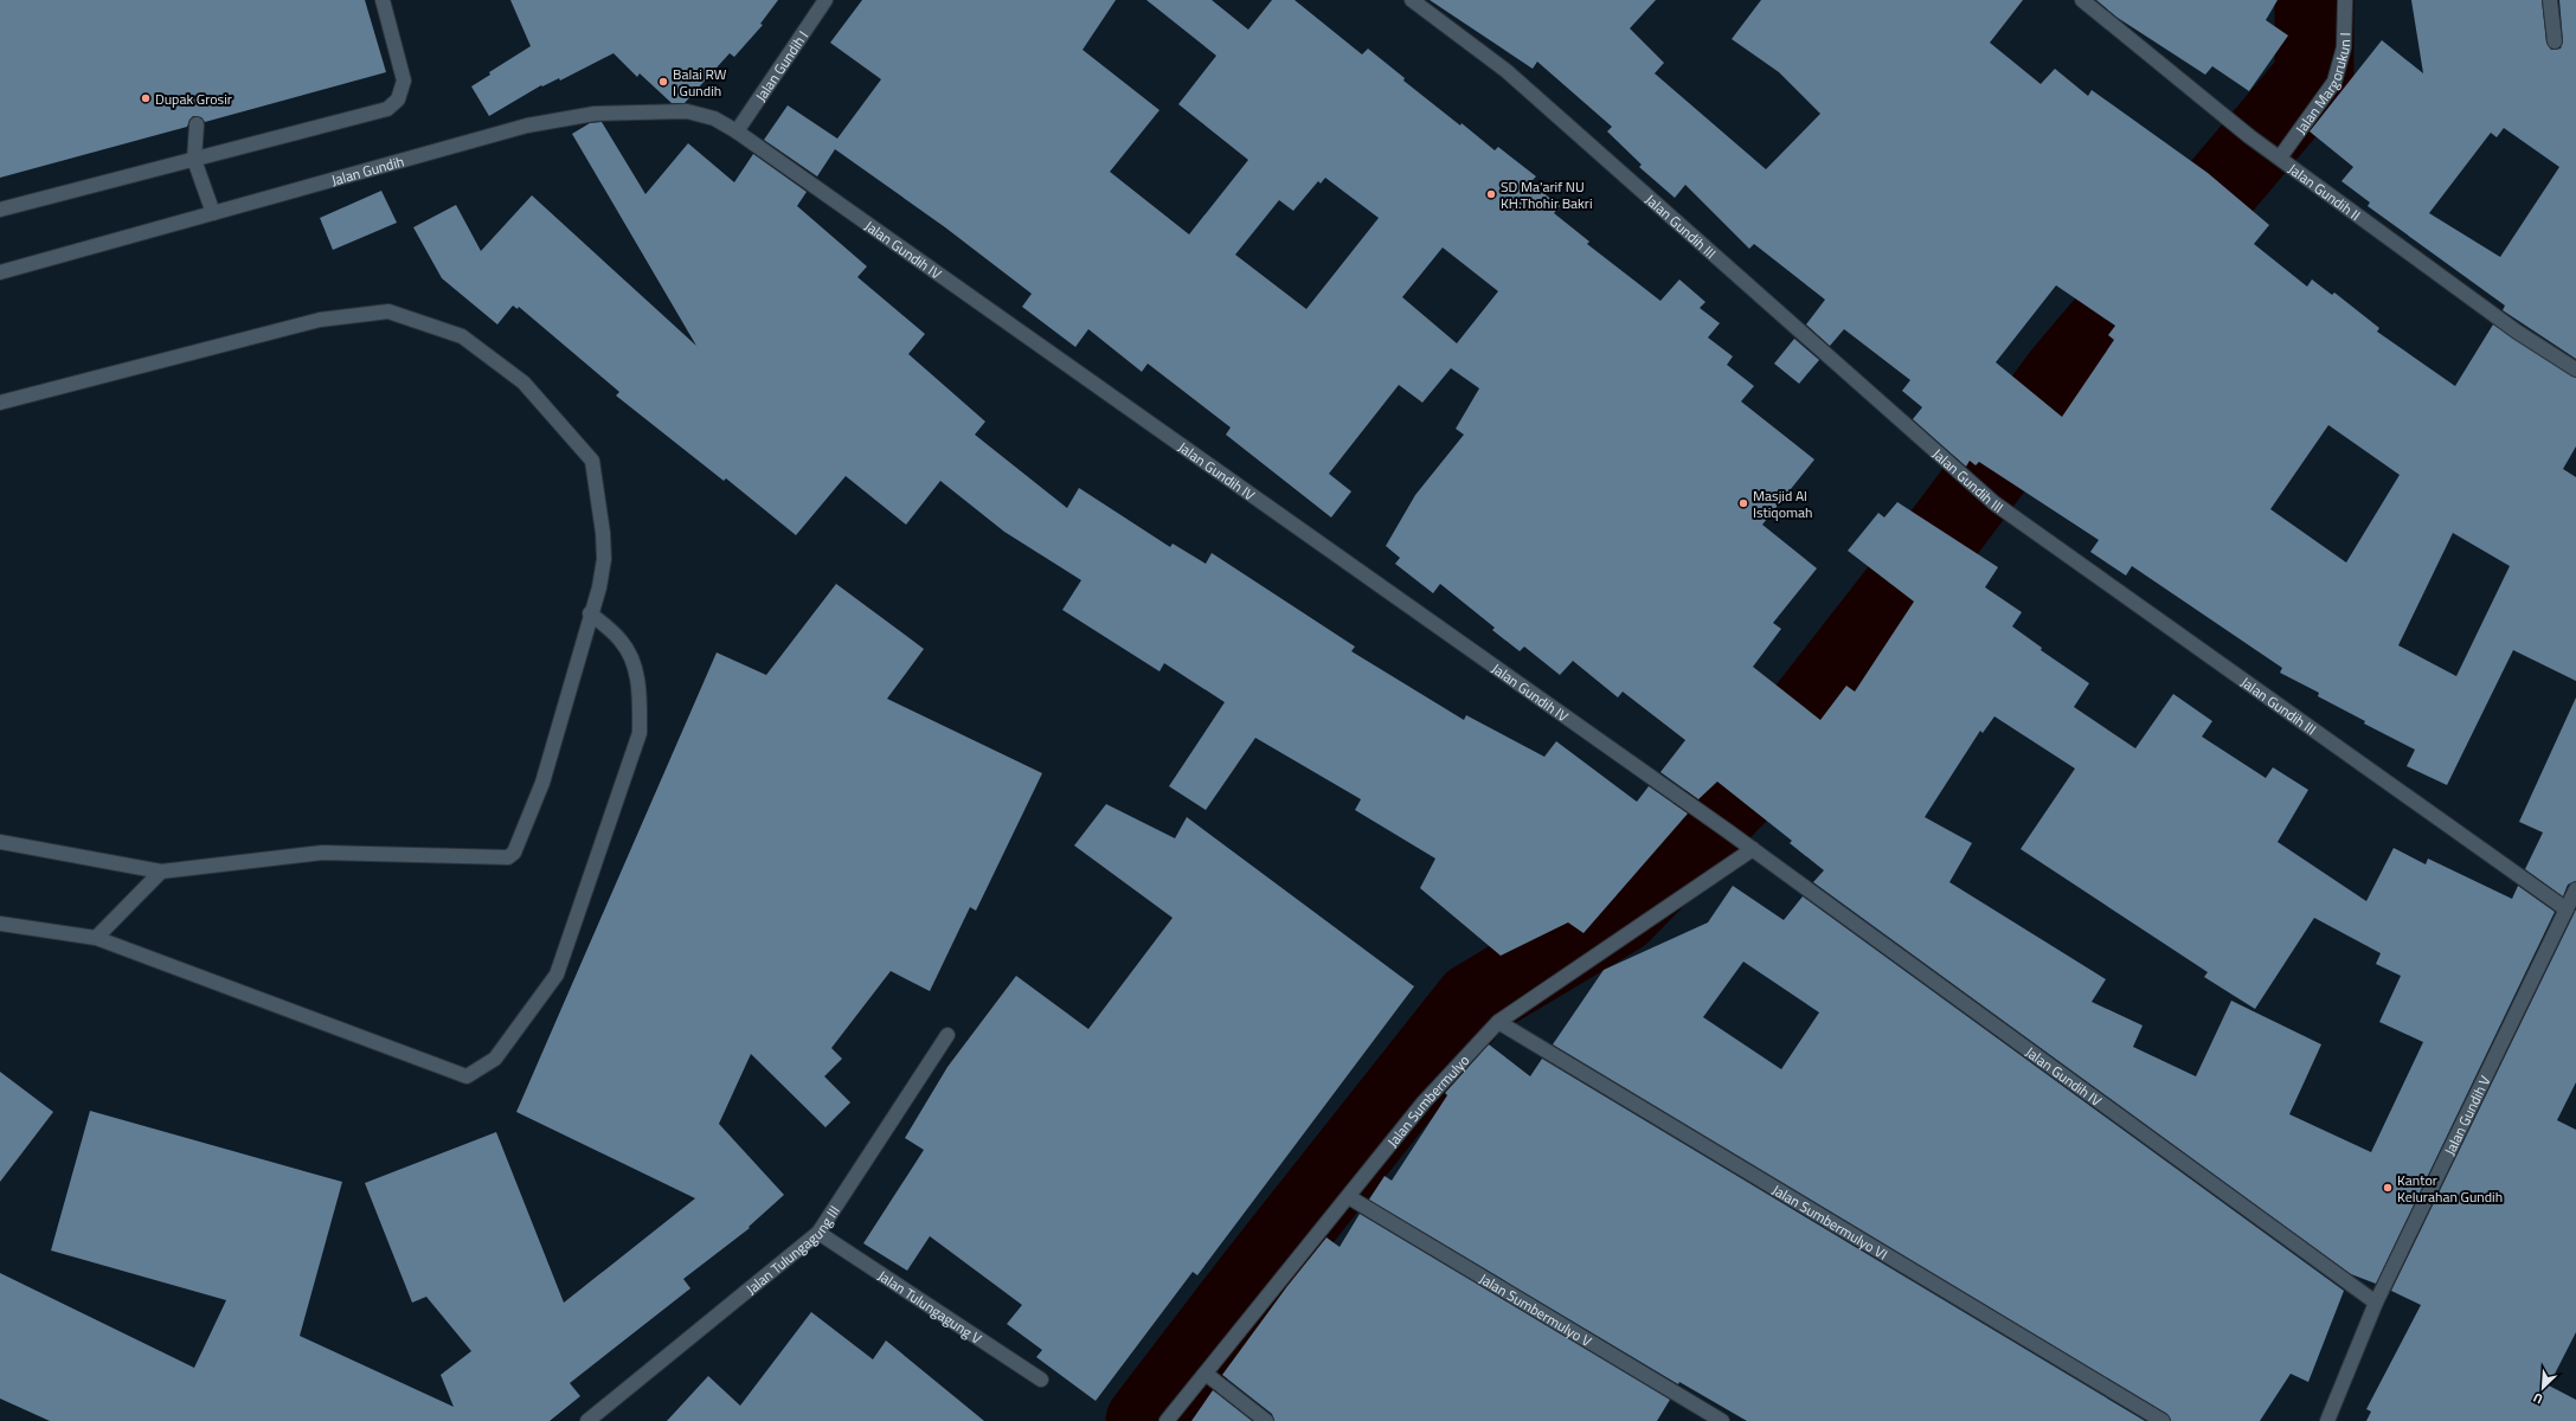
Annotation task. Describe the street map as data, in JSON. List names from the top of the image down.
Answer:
{
  "streets": {
    "street": [
      "Jalan Gundih I",
      "Jalan Margorukun I",
      "Jalan Gundih",
      "Jalan Gundih II",
      "Jalan Gundih III",
      "Jalan Gundih IV",
      "Jalan Sumbermulyo",
      "Jalan Gundih V",
      "Jalan Sumbermulyo VI",
      "Jalan Tulungagung III",
      "Jalan Tulungagung V",
      "Jalan Sumbermulyo V"
    ]
  },
  "crossings": [
    ["Jalan Gundih I", "Jalan Gundih"],
    ["Jalan Gundih I", "Jalan Gundih IV"],
    ["Jalan Margorukun I", "Jalan Gundih II"],
    ["Jalan Gundih", "Jalan Gundih IV"],
    ["Jalan Gundih III", "Jalan Gundih V"],
    ["Jalan Gundih IV", "Jalan Sumbermulyo"],
    ["Jalan Gundih IV", "Jalan Gundih V"],
    ["Jalan Sumbermulyo", "Jalan Sumbermulyo VI"],
    ["Jalan Sumbermulyo", "Jalan Sumbermulyo V"],
    ["Jalan Tulungagung III", "Jalan Tulungagung V"]
  ],
  "places": [
    "Balai RW I Gundih",
    "Dupak Grosir",
    "SD Ma'arif NU KH.Thohir Bakri",
    "Masjid Al Istiqomah",
    "Kantor Kelurahan Gundih"
  ],
  "north": "bottom left"
}
